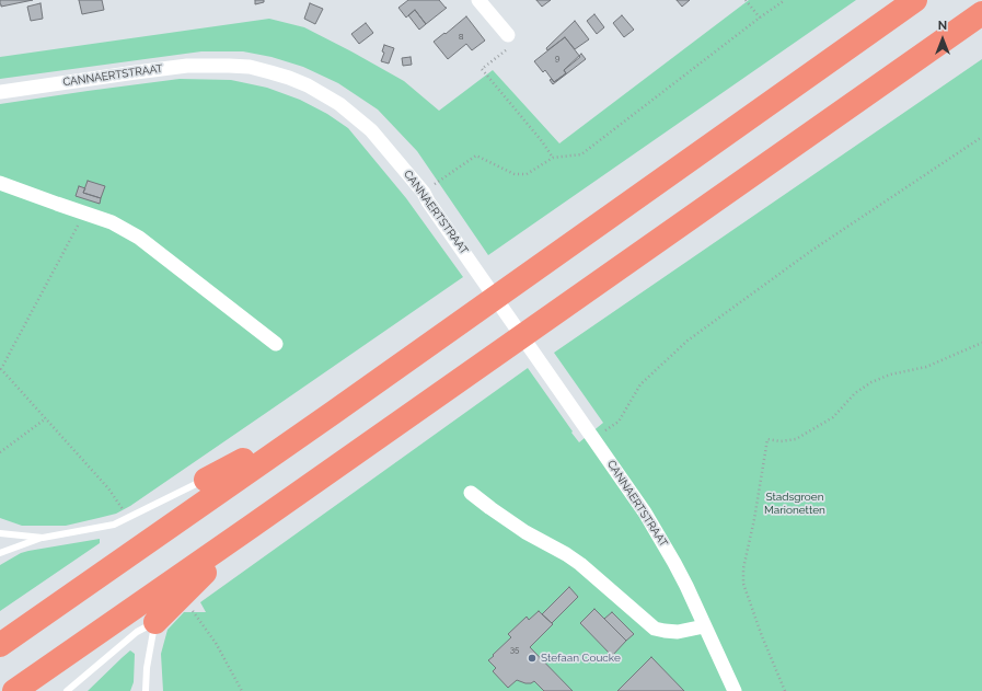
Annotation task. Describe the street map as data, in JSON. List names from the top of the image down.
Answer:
{
  "streets": {
    "street": ["CANNAERTSTRAAT"]
  },
  "parks": ["Stadsgroen Marionetten"],
  "places": ["Stefaan Coucke"],
  "house_numbers": ["8", "9", "35"],
  "north": "top"
}
